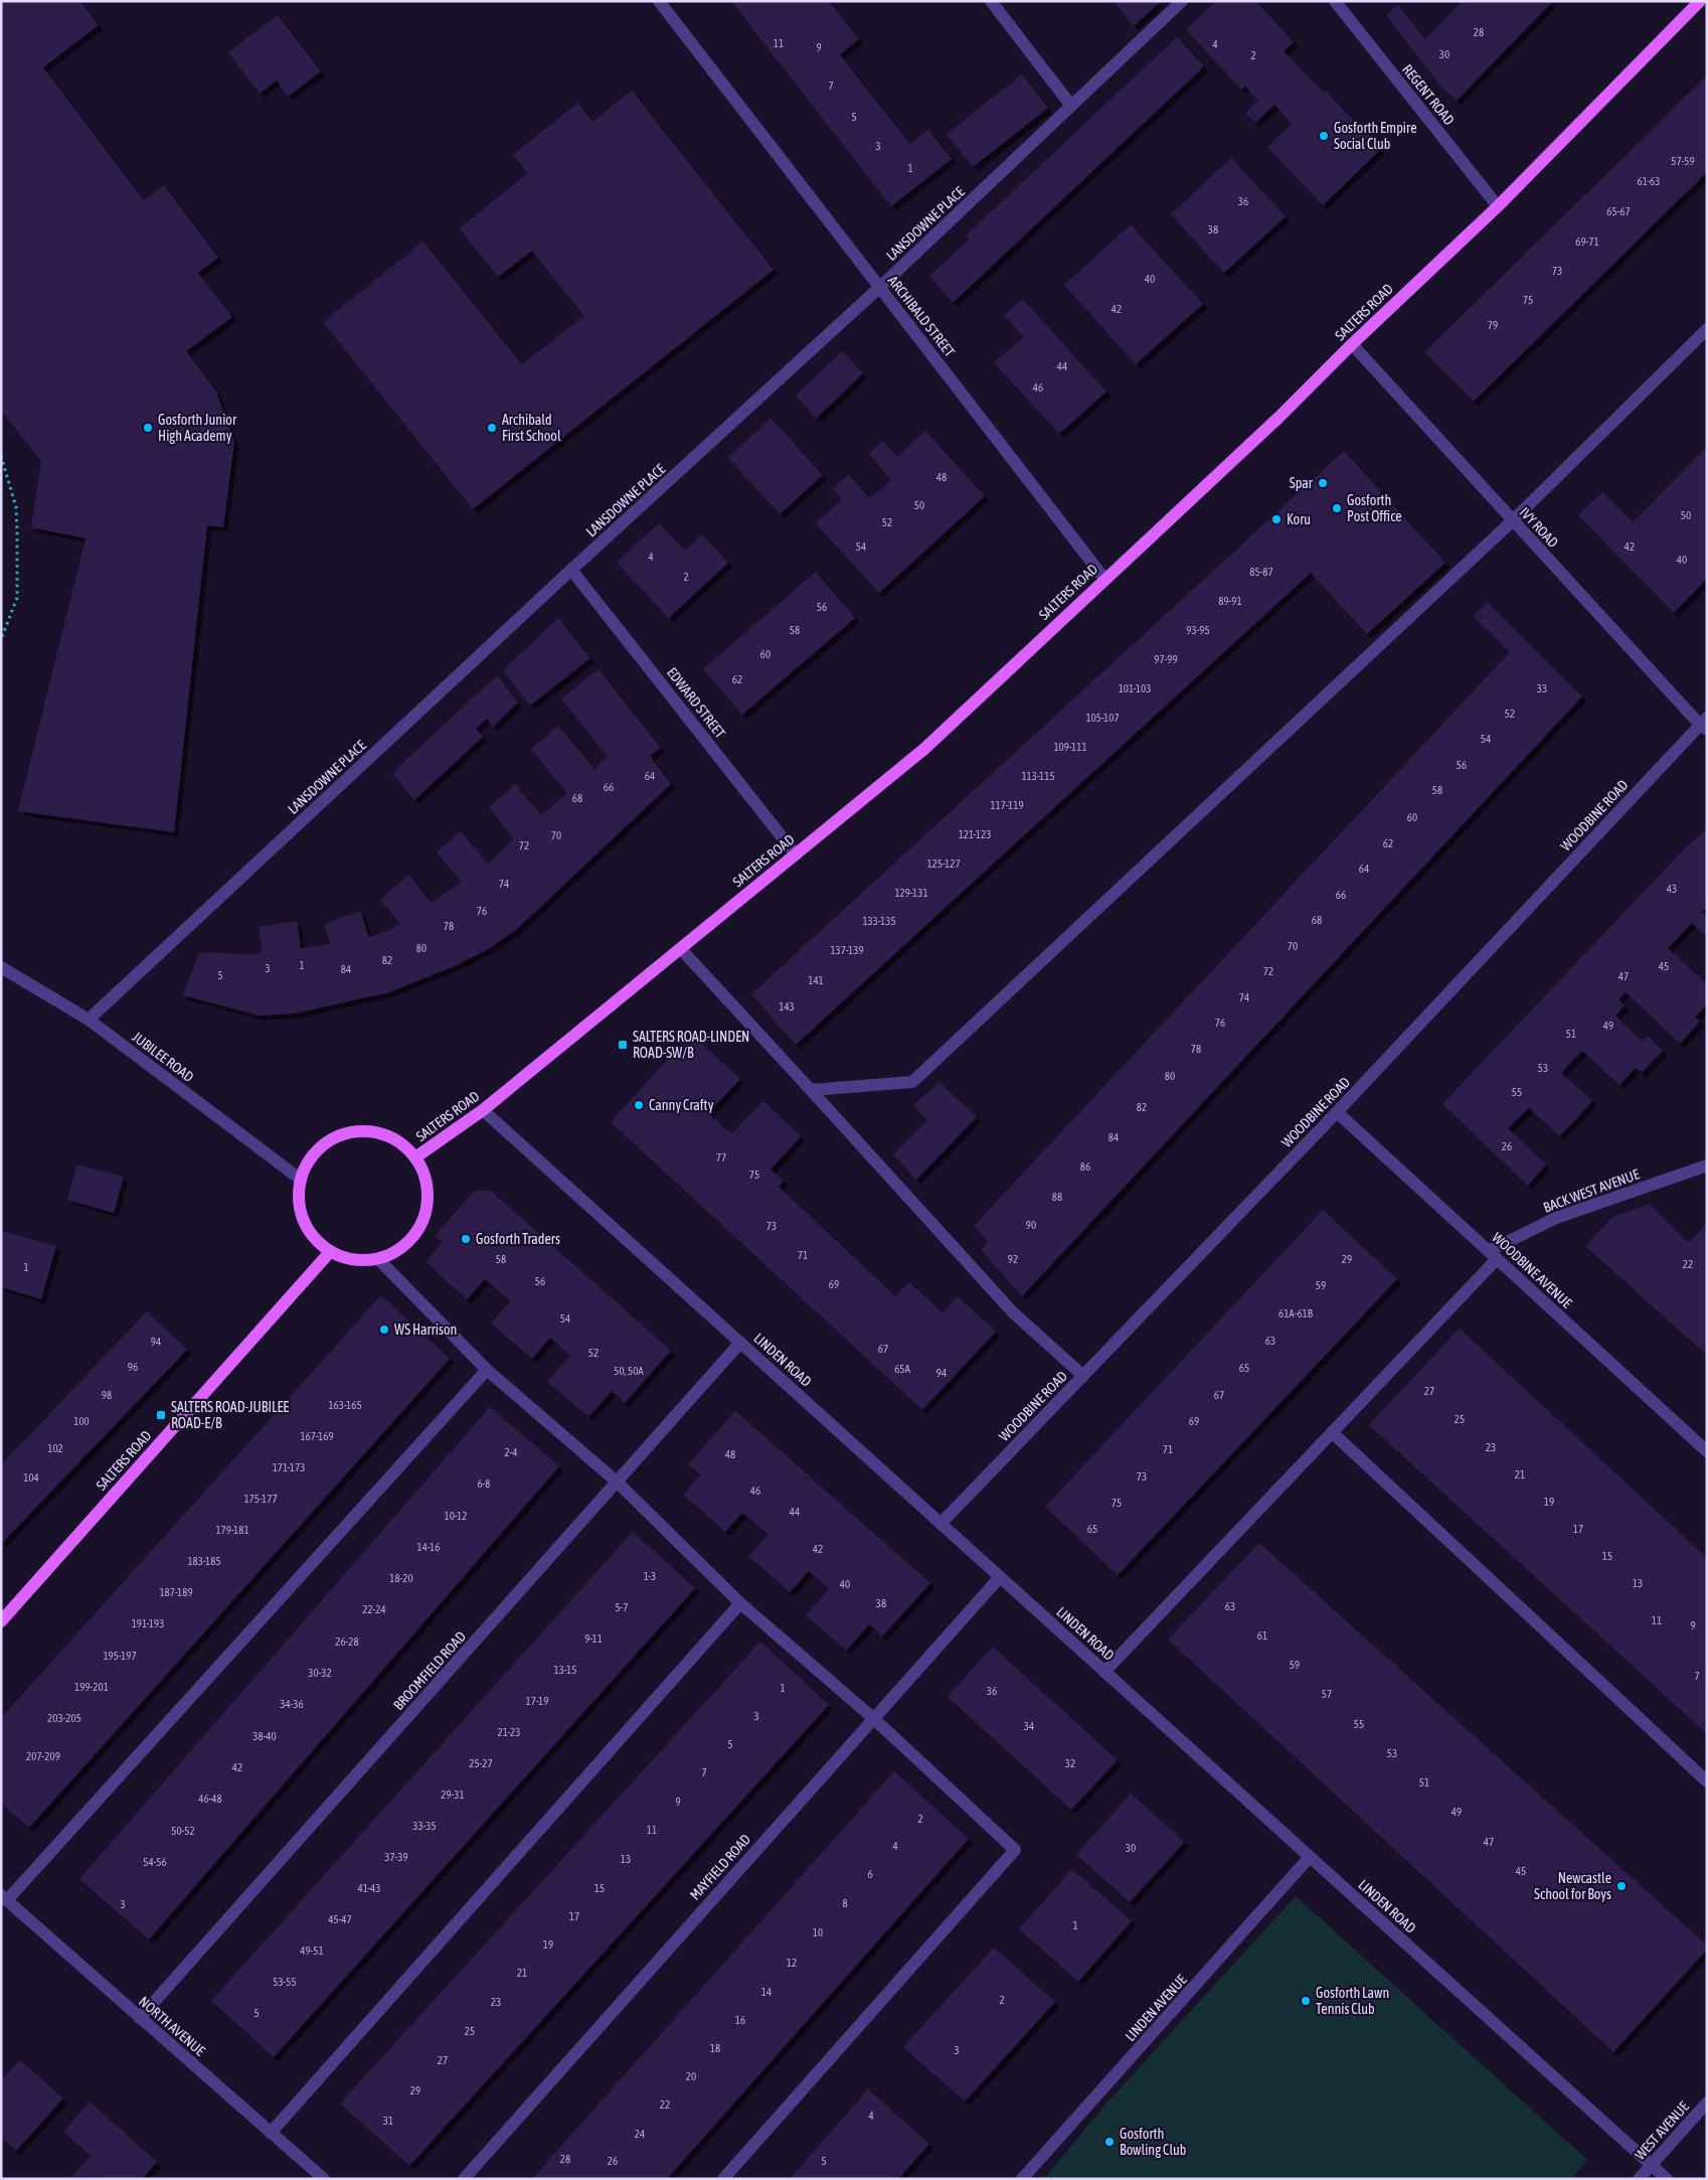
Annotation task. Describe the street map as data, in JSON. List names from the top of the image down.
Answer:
{
  "streets": {
    "main road": ["SALTERS ROAD"],
    "street": [
      "REGENT ROAD",
      "LANSDOWNE PLACE",
      "ARCHIBALD STREET",
      "IVY ROAD",
      "EDWARD STREET",
      "WOODBINE ROAD",
      "JUBILEE ROAD",
      "BACK WEST AVENUE",
      "WOODBINE AVENUE",
      "LINDEN ROAD",
      "BROOMFIELD ROAD",
      "MAYFIELD ROAD",
      "LINDEN AVENUE",
      "NORTH AVENUE",
      "WEST AVENUE"
    ]
  },
  "crossings": [
    ["REGENT ROAD", "SALTERS ROAD"],
    ["LANSDOWNE PLACE", "ARCHIBALD STREET"],
    ["LANSDOWNE PLACE", "EDWARD STREET"],
    ["LANSDOWNE PLACE", "JUBILEE ROAD"],
    ["SALTERS ROAD", "ARCHIBALD STREET"],
    ["SALTERS ROAD", "IVY ROAD"],
    ["SALTERS ROAD", "EDWARD STREET"],
    ["SALTERS ROAD", "JUBILEE ROAD"],
    ["SALTERS ROAD", "LINDEN ROAD"],
    ["IVY ROAD", "WOODBINE ROAD"],
    ["WOODBINE ROAD", "WOODBINE AVENUE"],
    ["WOODBINE ROAD", "LINDEN ROAD"],
    ["BACK WEST AVENUE", "WOODBINE AVENUE"],
    ["LINDEN ROAD", "BROOMFIELD ROAD"],
    ["LINDEN ROAD", "MAYFIELD ROAD"],
    ["LINDEN ROAD", "LINDEN AVENUE"],
    ["LINDEN ROAD", "WEST AVENUE"],
    ["BROOMFIELD ROAD", "NORTH AVENUE"]
  ],
  "places": {
    "other": [
      "Gosforth Empire Social Club",
      "Gosforth Junior High Academy",
      "Archibald First School",
      "Spar",
      "Gosforth Post Office",
      "Koru",
      "Canny Crafty",
      "Gosforth Traders",
      "WS Harrison",
      "Newcastle School for Boys",
      "Gosforth Lawn Tennis Club",
      "Gosforth Bowling Club"
    ],
    "transit": ["SALTERS ROAD-LINDEN ROAD-SW/B", "SALTERS ROAD-JUBILEE ROAD-E/B"]
  },
  "house_numbers": [
    "28",
    "11",
    "4",
    "9",
    "30",
    "2",
    "7",
    "5",
    "3",
    "57-59",
    "1",
    "61-63",
    "36",
    "65-67",
    "38",
    "69-71",
    "73",
    "40",
    "75",
    "42",
    "79",
    "44",
    "46",
    "48",
    "50",
    "50",
    "52",
    "54",
    "42",
    "4",
    "40",
    "85-87",
    "2",
    "89-91",
    "56",
    "58",
    "93-95",
    "60",
    "97-99",
    "62",
    "101-103",
    "33",
    "52",
    "105-107",
    "54",
    "109-111",
    "56",
    "64",
    "113-115",
    "66",
    "58",
    "68",
    "117-119",
    "60",
    "121-123",
    "70",
    "62",
    "72",
    "125-127",
    "64",
    "74",
    "43",
    "129-131",
    "66",
    "76",
    "68",
    "133-135",
    "78",
    "70",
    "80",
    "137-139",
    "82",
    "1",
    "45",
    "3",
    "84",
    "72",
    "5",
    "47",
    "141",
    "74",
    "143",
    "76",
    "49",
    "51",
    "78",
    "53",
    "80",
    "55",
    "82",
    "84",
    "26",
    "77",
    "86",
    "75",
    "88",
    "90",
    "73",
    "71",
    "58",
    "92",
    "29",
    "22",
    "1",
    "56",
    "69",
    "59",
    "61A-61B",
    "54",
    "63",
    "94",
    "67",
    "52",
    "96",
    "65",
    "65A",
    "50, 50A",
    "94",
    "27",
    "98",
    "67",
    "163-165",
    "25",
    "100",
    "69",
    "167-169",
    "23",
    "102",
    "71",
    "2-4",
    "48",
    "171-173",
    "21",
    "73",
    "104",
    "6-8",
    "46",
    "175-177",
    "19",
    "75",
    "44",
    "10-12",
    "65",
    "17",
    "179-181",
    "14-16",
    "42",
    "15",
    "183-185",
    "1-3",
    "18-20",
    "13",
    "40",
    "187-189",
    "38",
    "63",
    "5-7",
    "22-24",
    "11",
    "191-193",
    "9",
    "61",
    "9-11",
    "26-28",
    "195-197",
    "59",
    "13-15",
    "30-32",
    "7",
    "199-201",
    "1",
    "36",
    "57",
    "17-19",
    "34-36",
    "3",
    "203-205",
    "55",
    "34",
    "21-23",
    "38-40",
    "5",
    "53",
    "207-209",
    "25-27",
    "32",
    "42",
    "7",
    "51",
    "29-31",
    "46-48",
    "9",
    "49",
    "2",
    "33-35",
    "11",
    "50-52",
    "47",
    "4",
    "30",
    "37-39",
    "13",
    "54-56",
    "45",
    "6",
    "41-43",
    "15",
    "8",
    "3",
    "17",
    "45-47",
    "1",
    "10",
    "19",
    "49-51",
    "12",
    "21",
    "53-55",
    "14",
    "2",
    "23",
    "5",
    "16",
    "25",
    "18",
    "3",
    "27",
    "20",
    "29",
    "22",
    "4",
    "31",
    "24",
    "28",
    "26",
    "5"
  ]
}
